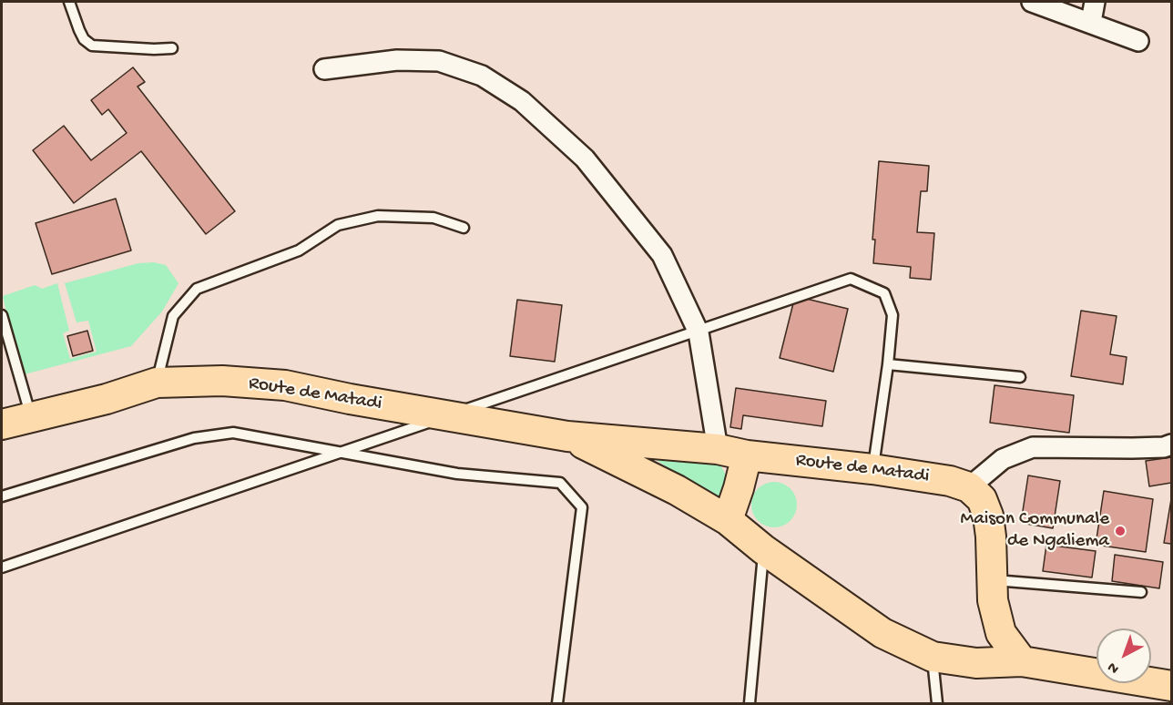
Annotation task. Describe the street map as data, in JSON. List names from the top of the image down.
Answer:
{
  "streets": {
    "main road": ["Route de Matadi"]
  },
  "places": ["Maison Communale de Ngaliema"],
  "north": "bottom left"
}
